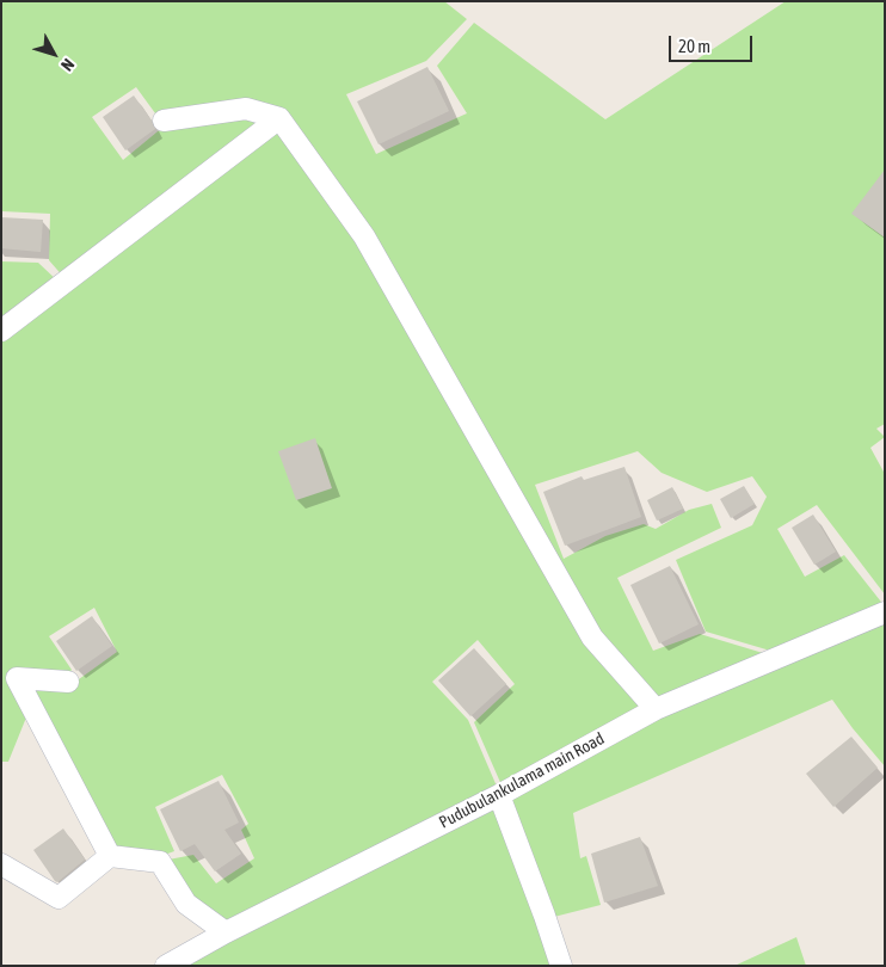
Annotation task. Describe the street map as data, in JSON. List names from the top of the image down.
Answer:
{
  "streets": {
    "street": ["Pudubulankulama main Road"]
  },
  "scale_bar": "20 m",
  "north": "bottom right"
}
